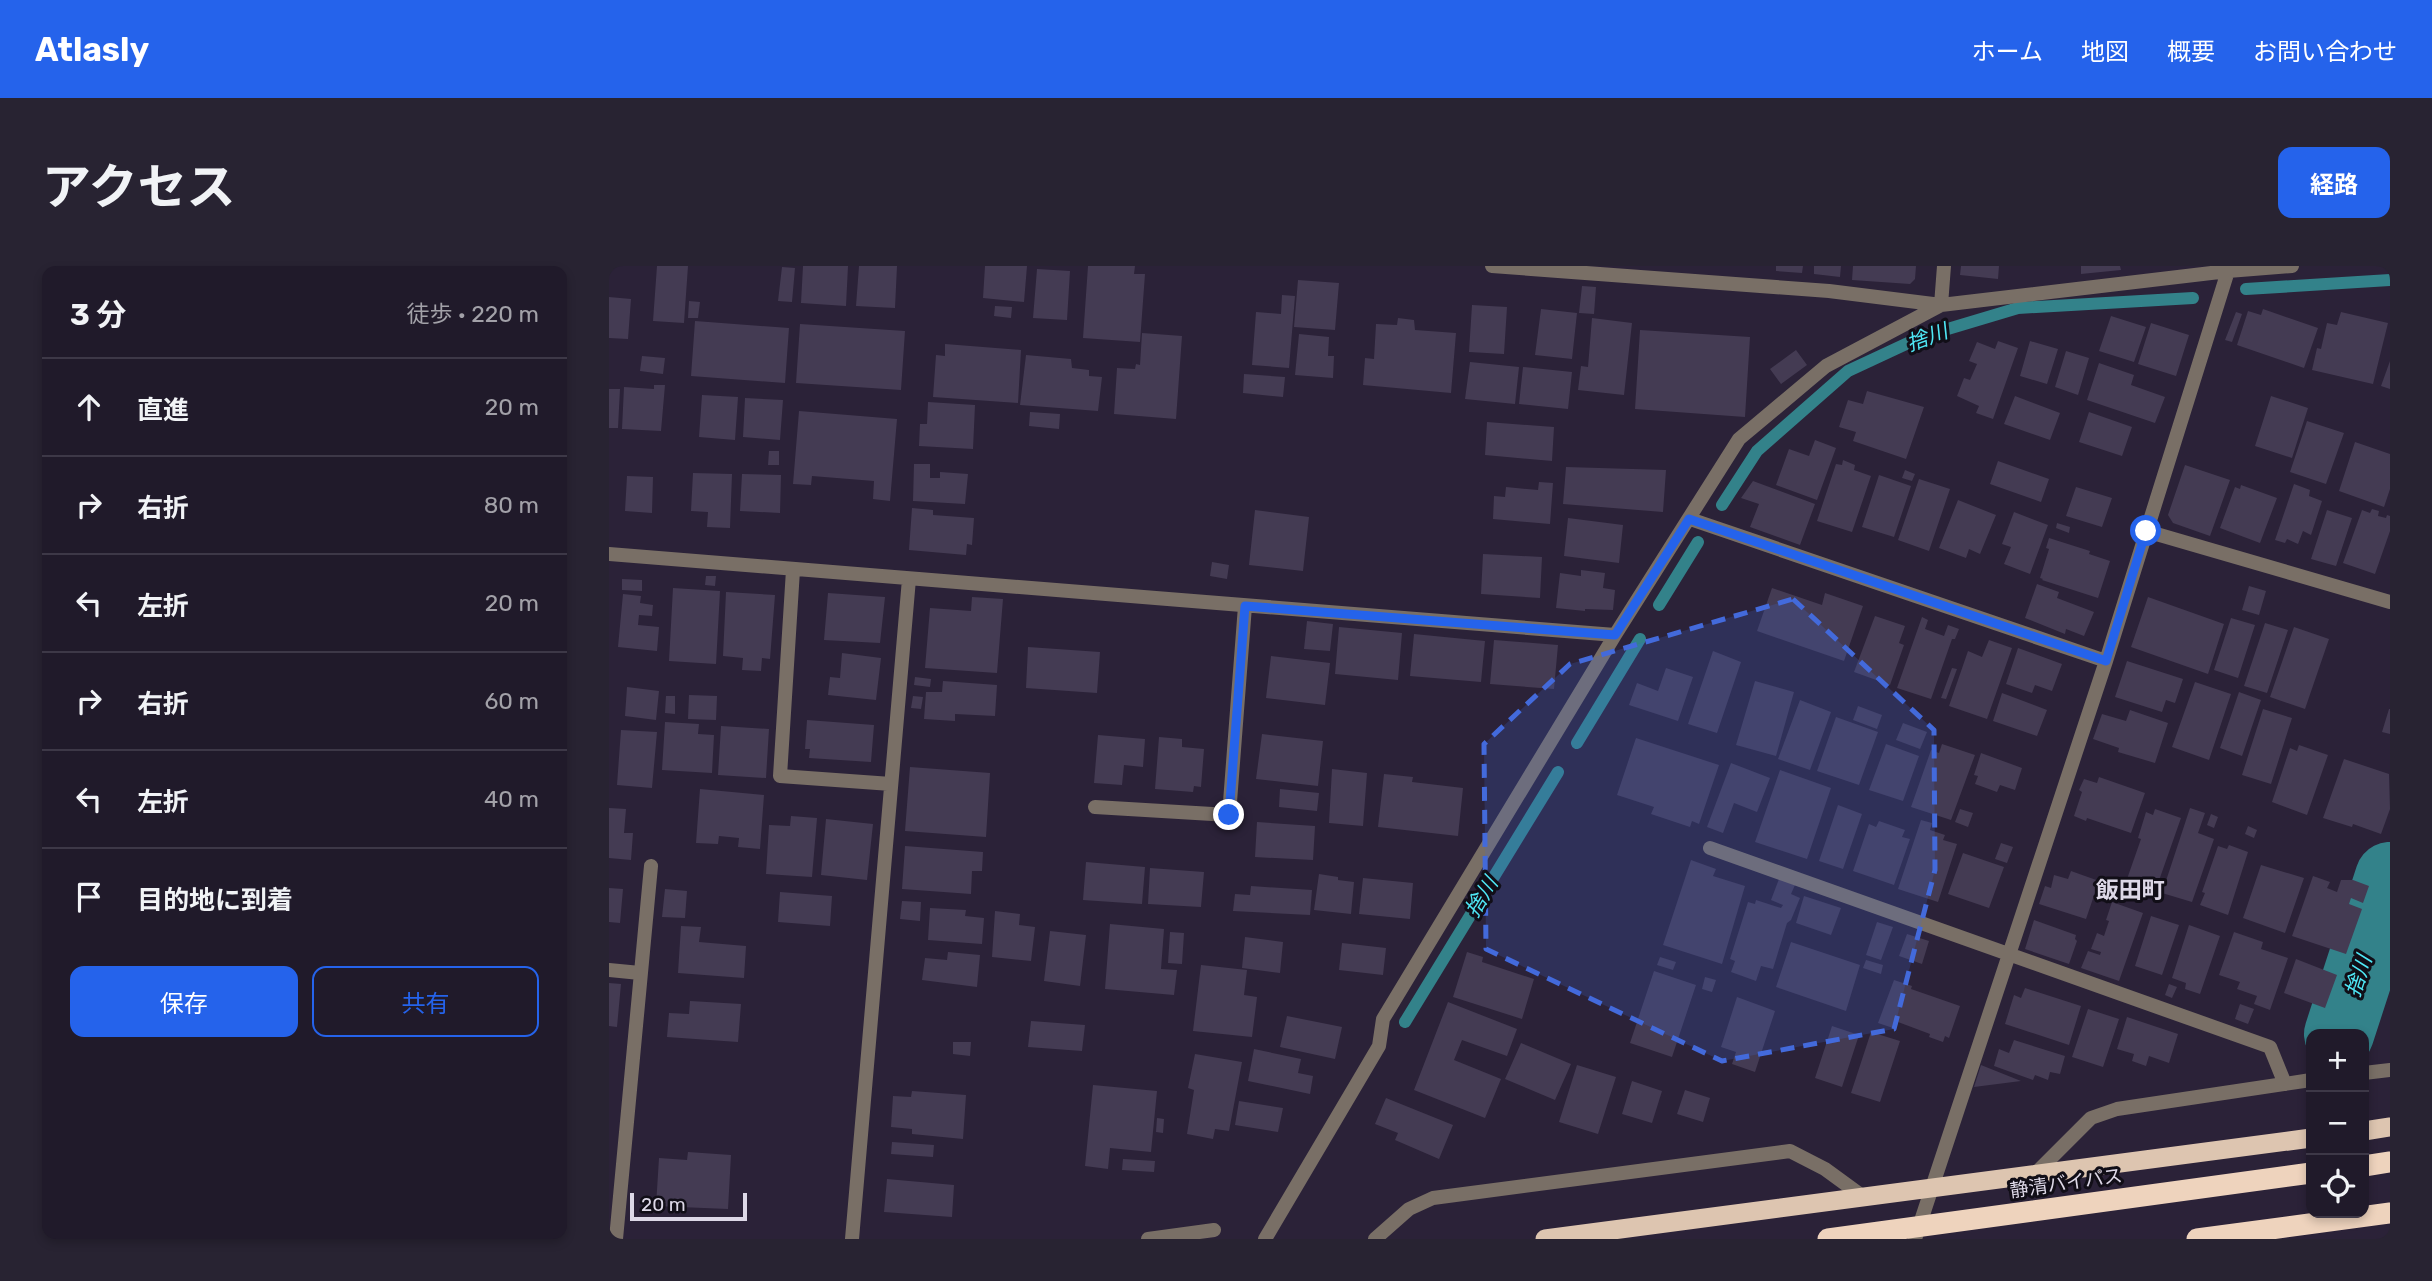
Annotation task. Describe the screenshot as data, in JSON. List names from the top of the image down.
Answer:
{
  "streets": {
    "highway": ["静清バイパス"]
  },
  "districts": ["飯田町"],
  "water": ["捨川"],
  "scale_bar": "20 m",
  "page": {
    "header": "Atlasly",
    "nav": [
      "ホーム",
      "地図",
      "概要",
      "お問い合わせ"
    ],
    "title": "アクセス",
    "buttons": [
      "経路",
      ["保存", "共有"]
    ],
    "heading": ["3 分", "徒歩 · 220 m"],
    "list": [
      ["直進", "20 m"],
      ["右折", "80 m"],
      ["左折", "20 m"],
      ["右折", "60 m"],
      ["左折", "40 m"],
      "目的地に到着"
    ],
    "map_buttons": ["+", "−"],
    "scale": "20 m"
  }
}
